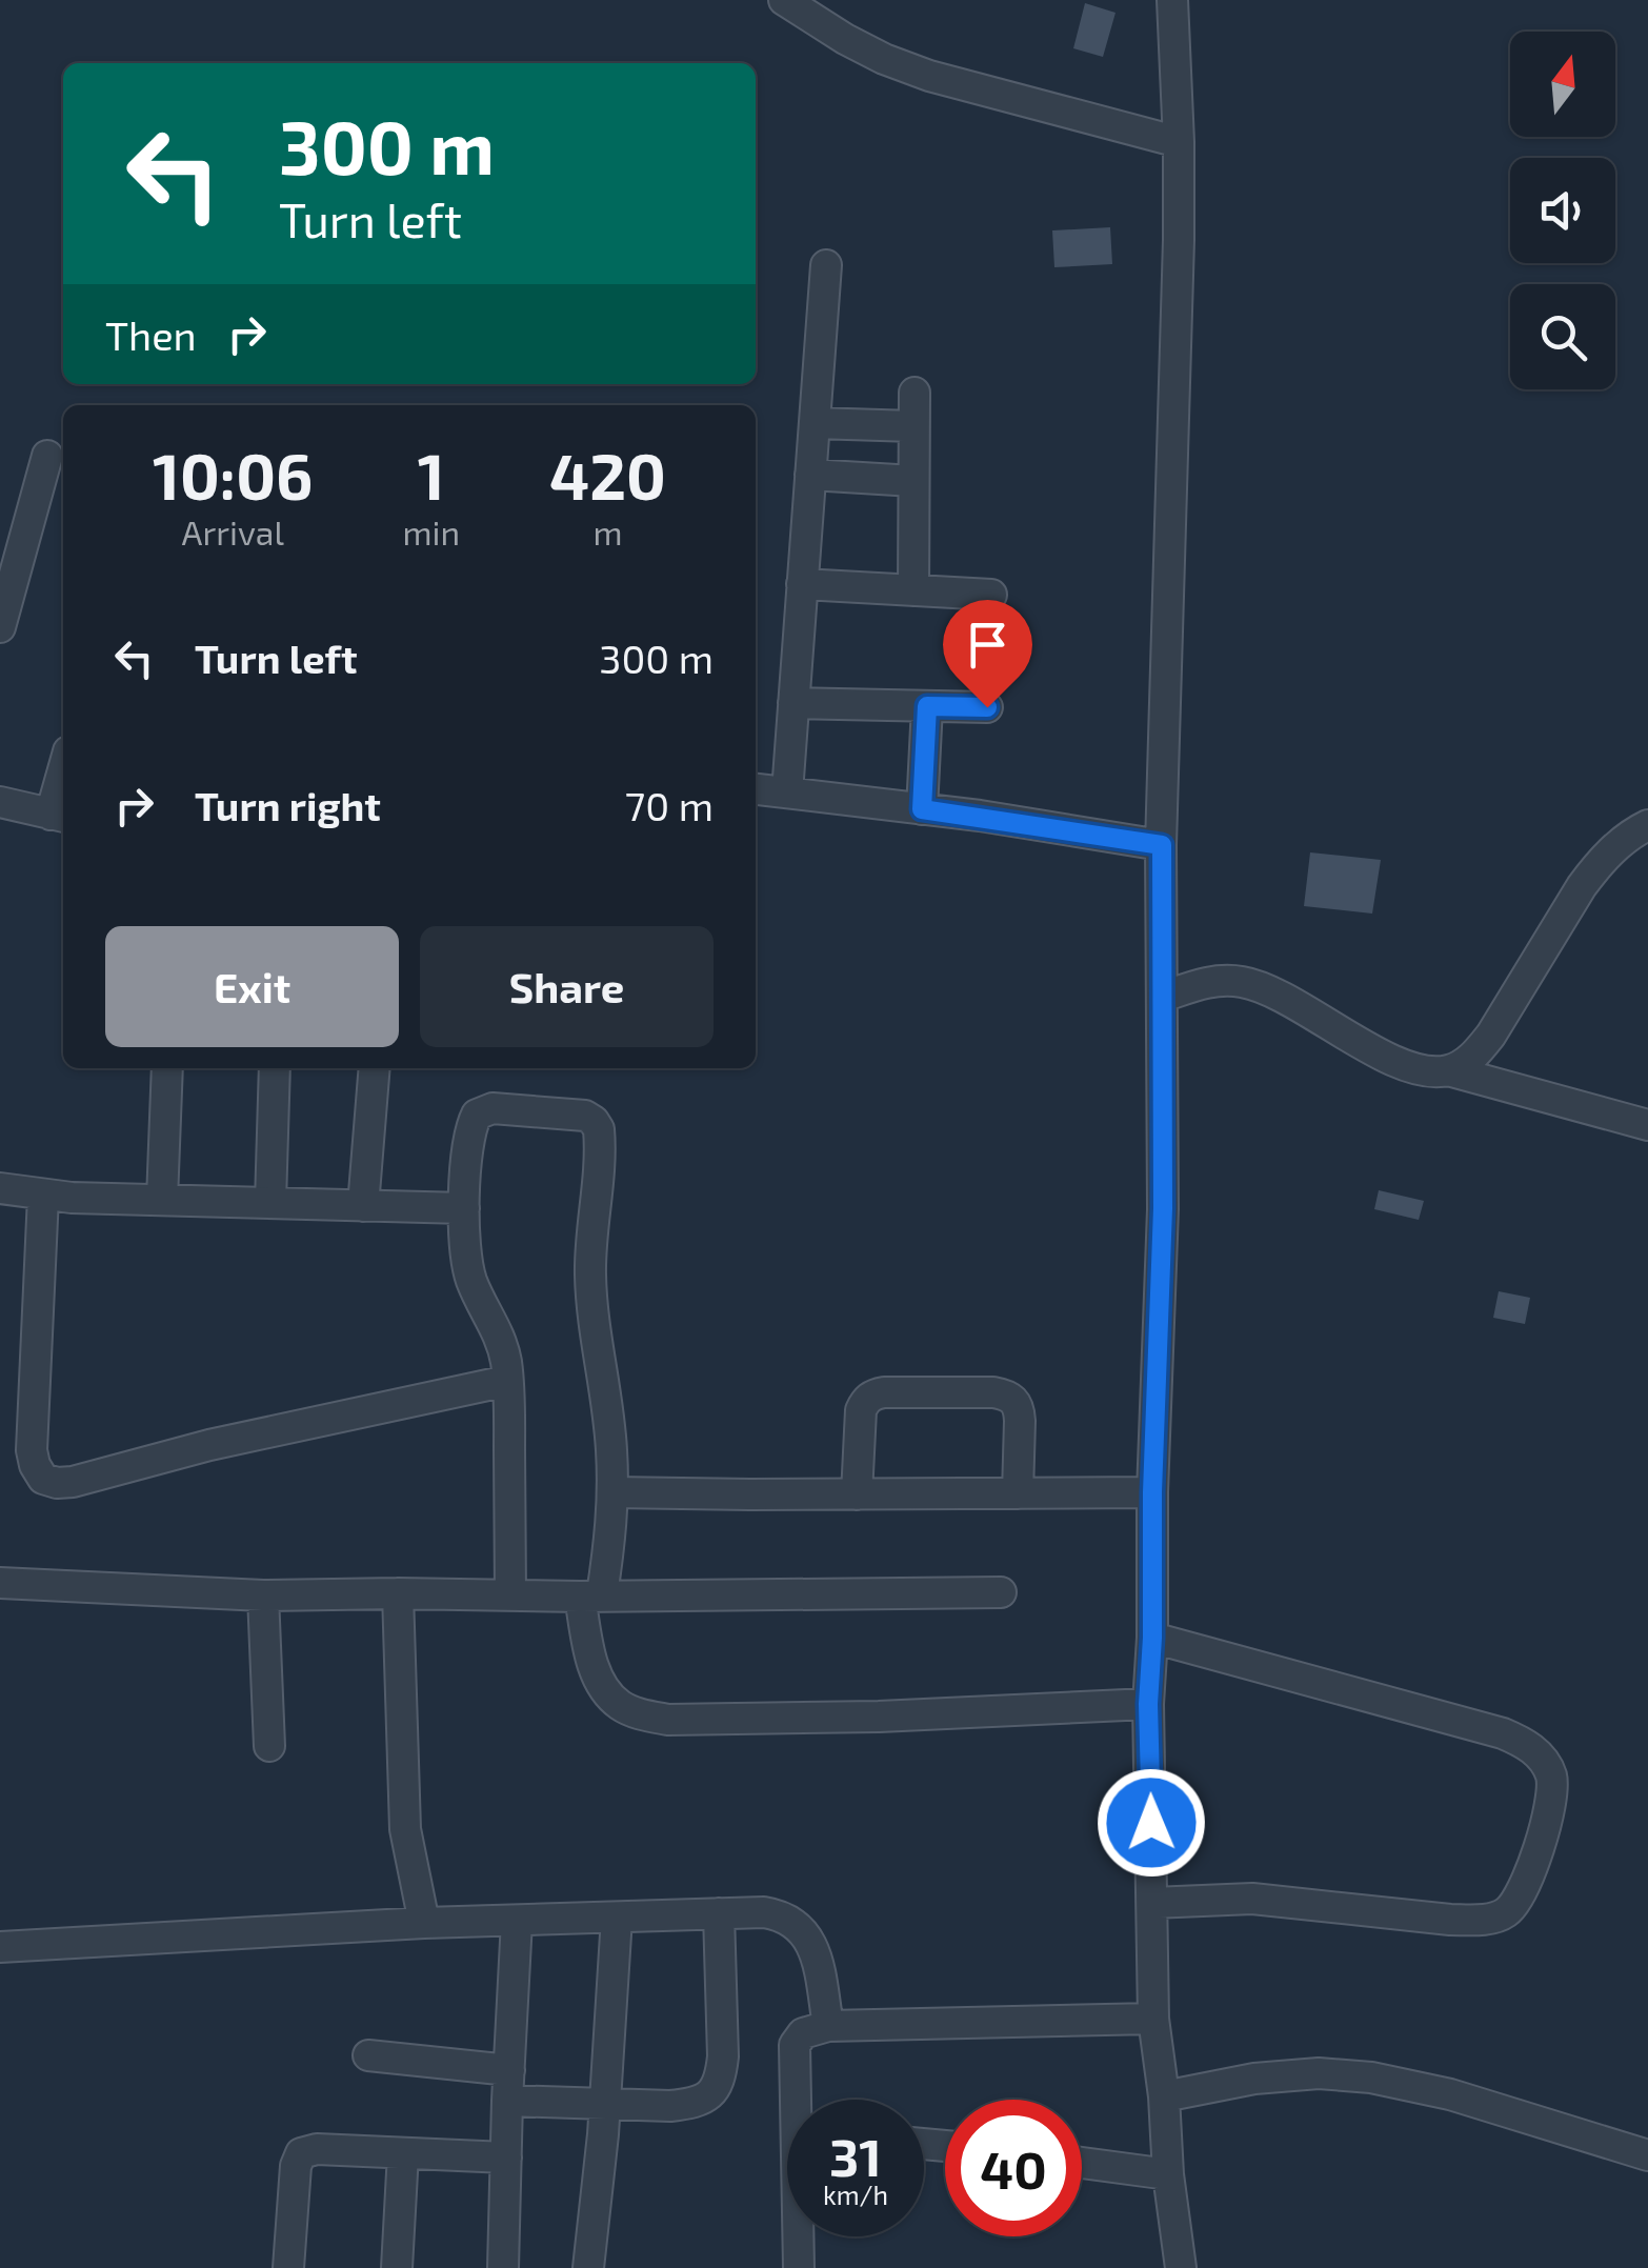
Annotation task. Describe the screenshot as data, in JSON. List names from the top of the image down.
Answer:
{
  "north": "top",
  "page": {
    "turn": ["300 m", "Turn left"],
    "then": "Then",
    "eta": [
      "10:06",
      "Arrival",
      "1",
      "min",
      "420",
      "m"
    ],
    "list": [
      {
        "name": "Turn left",
        "value": "300 m"
      },
      {
        "name": "Turn right",
        "value": "70 m"
      }
    ],
    "buttons": ["Exit", "Share"],
    "speed": "31 km/h",
    "limit": "40"
  }
}
